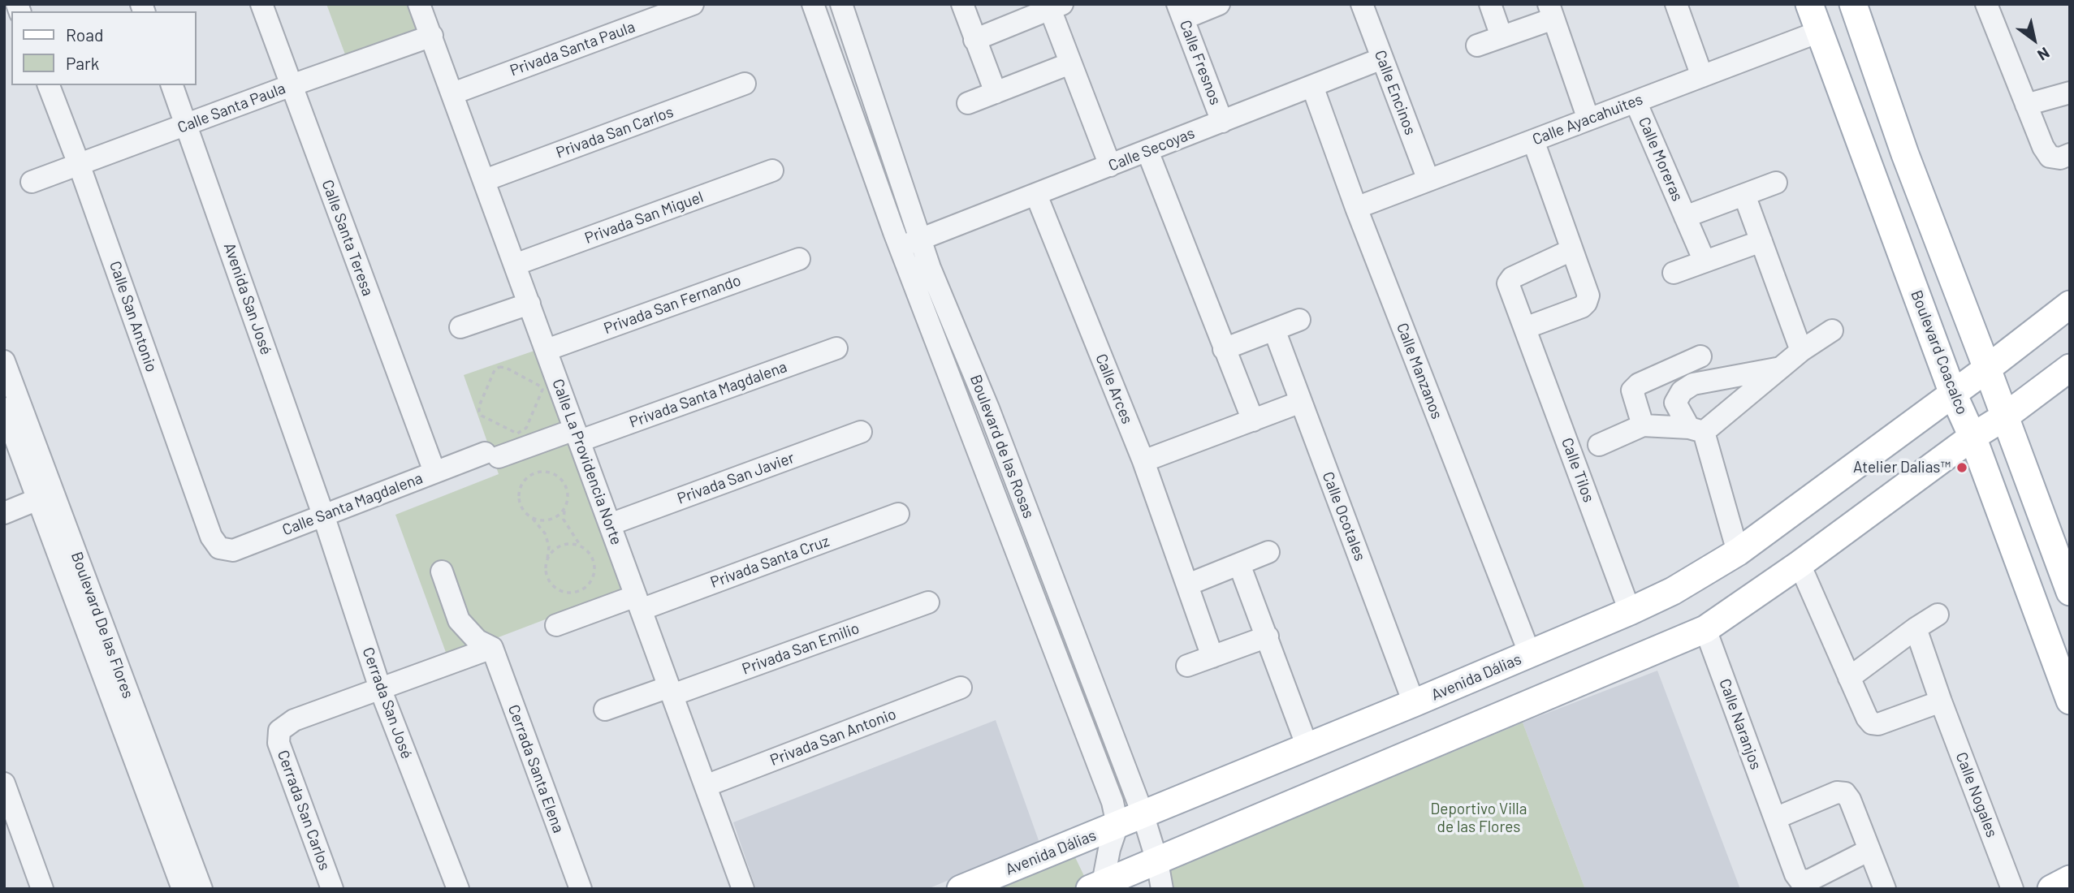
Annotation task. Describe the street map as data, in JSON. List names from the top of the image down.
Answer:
{
  "streets": {
    "main road": ["Boulevard Coacalco", "Avenida Dálias"],
    "street": [
      "Privada Santa Paula",
      "Calle Fresnos",
      "Calle Encinos",
      "Calle Santa Paula",
      "Calle Ayacahuites",
      "Privada San Carlos",
      "Calle Secoyas",
      "Calle Moreras",
      "Privada San Miguel",
      "Calle Santa Teresa",
      "Avenida San José",
      "Privada San Fernando",
      "Calle San Antonio",
      "Calle Manzanos",
      "Calle Arces",
      "Privada Santa Magdalena",
      "Boulevard de las Rosas",
      "Calle La Providencia Norte",
      "Calle Tilos",
      "Privada San Javier",
      "Calle Santa Magdalena",
      "Calle Ocotales",
      "Privada Santa Cruz",
      "Boulevard De las Flores",
      "Privada San Emilio",
      "Cerrada San José",
      "Calle Naranjos",
      "Privada San Antonio",
      "Cerrada Santa Elena",
      "Calle Nogales",
      "Cerrada San Carlos"
    ]
  },
  "crossings": [
    ["Privada Santa Paula", "Calle La Providencia Norte"],
    ["Calle Fresnos", "Calle Secoyas"],
    ["Calle Encinos", "Calle Ayacahuites"],
    ["Calle Encinos", "Calle Secoyas"],
    ["Calle Santa Paula", "Calle Santa Teresa"],
    ["Calle Santa Paula", "Avenida San José"],
    ["Calle Santa Paula", "Calle San Antonio"],
    ["Calle Santa Paula", "Calle La Providencia Norte"],
    ["Calle Ayacahuites", "Calle Moreras"],
    ["Calle Ayacahuites", "Boulevard Coacalco"],
    ["Calle Ayacahuites", "Calle Manzanos"],
    ["Privada San Carlos", "Calle La Providencia Norte"],
    ["Calle Secoyas", "Calle Manzanos"],
    ["Calle Secoyas", "Calle Arces"],
    ["Calle Secoyas", "Boulevard de las Rosas"],
    ["Privada San Miguel", "Calle La Providencia Norte"],
    ["Calle Santa Teresa", "Calle Santa Magdalena"],
    ["Avenida San José", "Calle Santa Magdalena"],
    ["Avenida San José", "Cerrada San José"],
    ["Privada San Fernando", "Calle La Providencia Norte"],
    ["Calle San Antonio", "Calle Santa Magdalena"],
    ["Boulevard Coacalco", "Avenida Dálias"],
    ["Calle Manzanos", "Avenida Dálias"],
    ["Privada Santa Magdalena", "Calle La Providencia Norte"],
    ["Privada Santa Magdalena", "Calle Santa Magdalena"],
    ["Boulevard de las Rosas", "Avenida Dálias"],
    ["Calle La Providencia Norte", "Privada San Javier"],
    ["Calle La Providencia Norte", "Privada Santa Cruz"],
    ["Calle La Providencia Norte", "Privada San Emilio"],
    ["Calle La Providencia Norte", "Privada San Antonio"],
    ["Calle Tilos", "Avenida Dálias"],
    ["Calle Santa Magdalena", "Cerrada San José"],
    ["Calle Ocotales", "Avenida Dálias"],
    ["Cerrada San José", "Cerrada San Carlos"]
  ],
  "parks": ["Deportivo Villa de las Flores"],
  "places": ["Atelier Dalias™"],
  "legend": ["Road", "Park"],
  "north": "bottom right"
}
